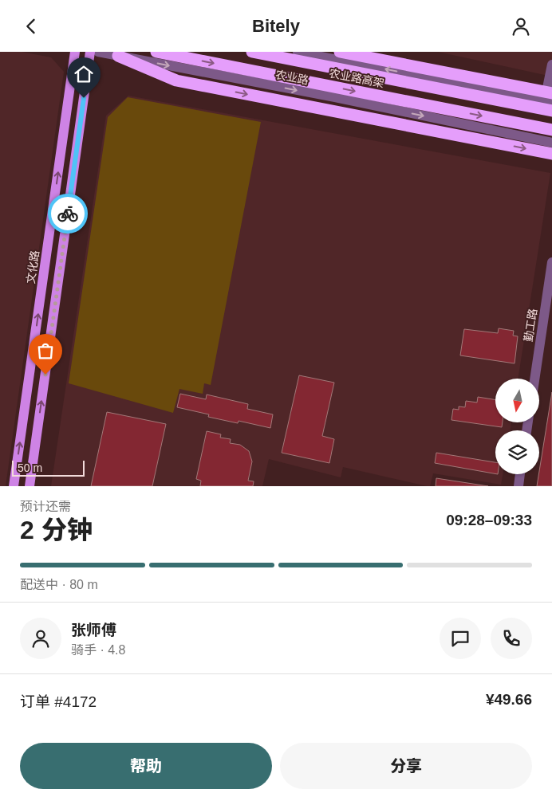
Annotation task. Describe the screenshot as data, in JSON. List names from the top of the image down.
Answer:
{
  "streets": {
    "highway": ["农业路高架"],
    "main road": ["文化路"],
    "street": ["农业路", "勤工路"]
  },
  "scale_bar": "50 m",
  "north": "bottom",
  "page": {
    "header": "Bitely",
    "scale": "50 m",
    "heading": ["2 分钟", "预计还需", "09:28–09:33"],
    "panel": [
      "张师傅",
      "骑手 · 4.8",
      "订单 #4172",
      "¥49.66"
    ],
    "bar": "配送中 · 80 m",
    "buttons": ["帮助", "分享"]
  }
}
